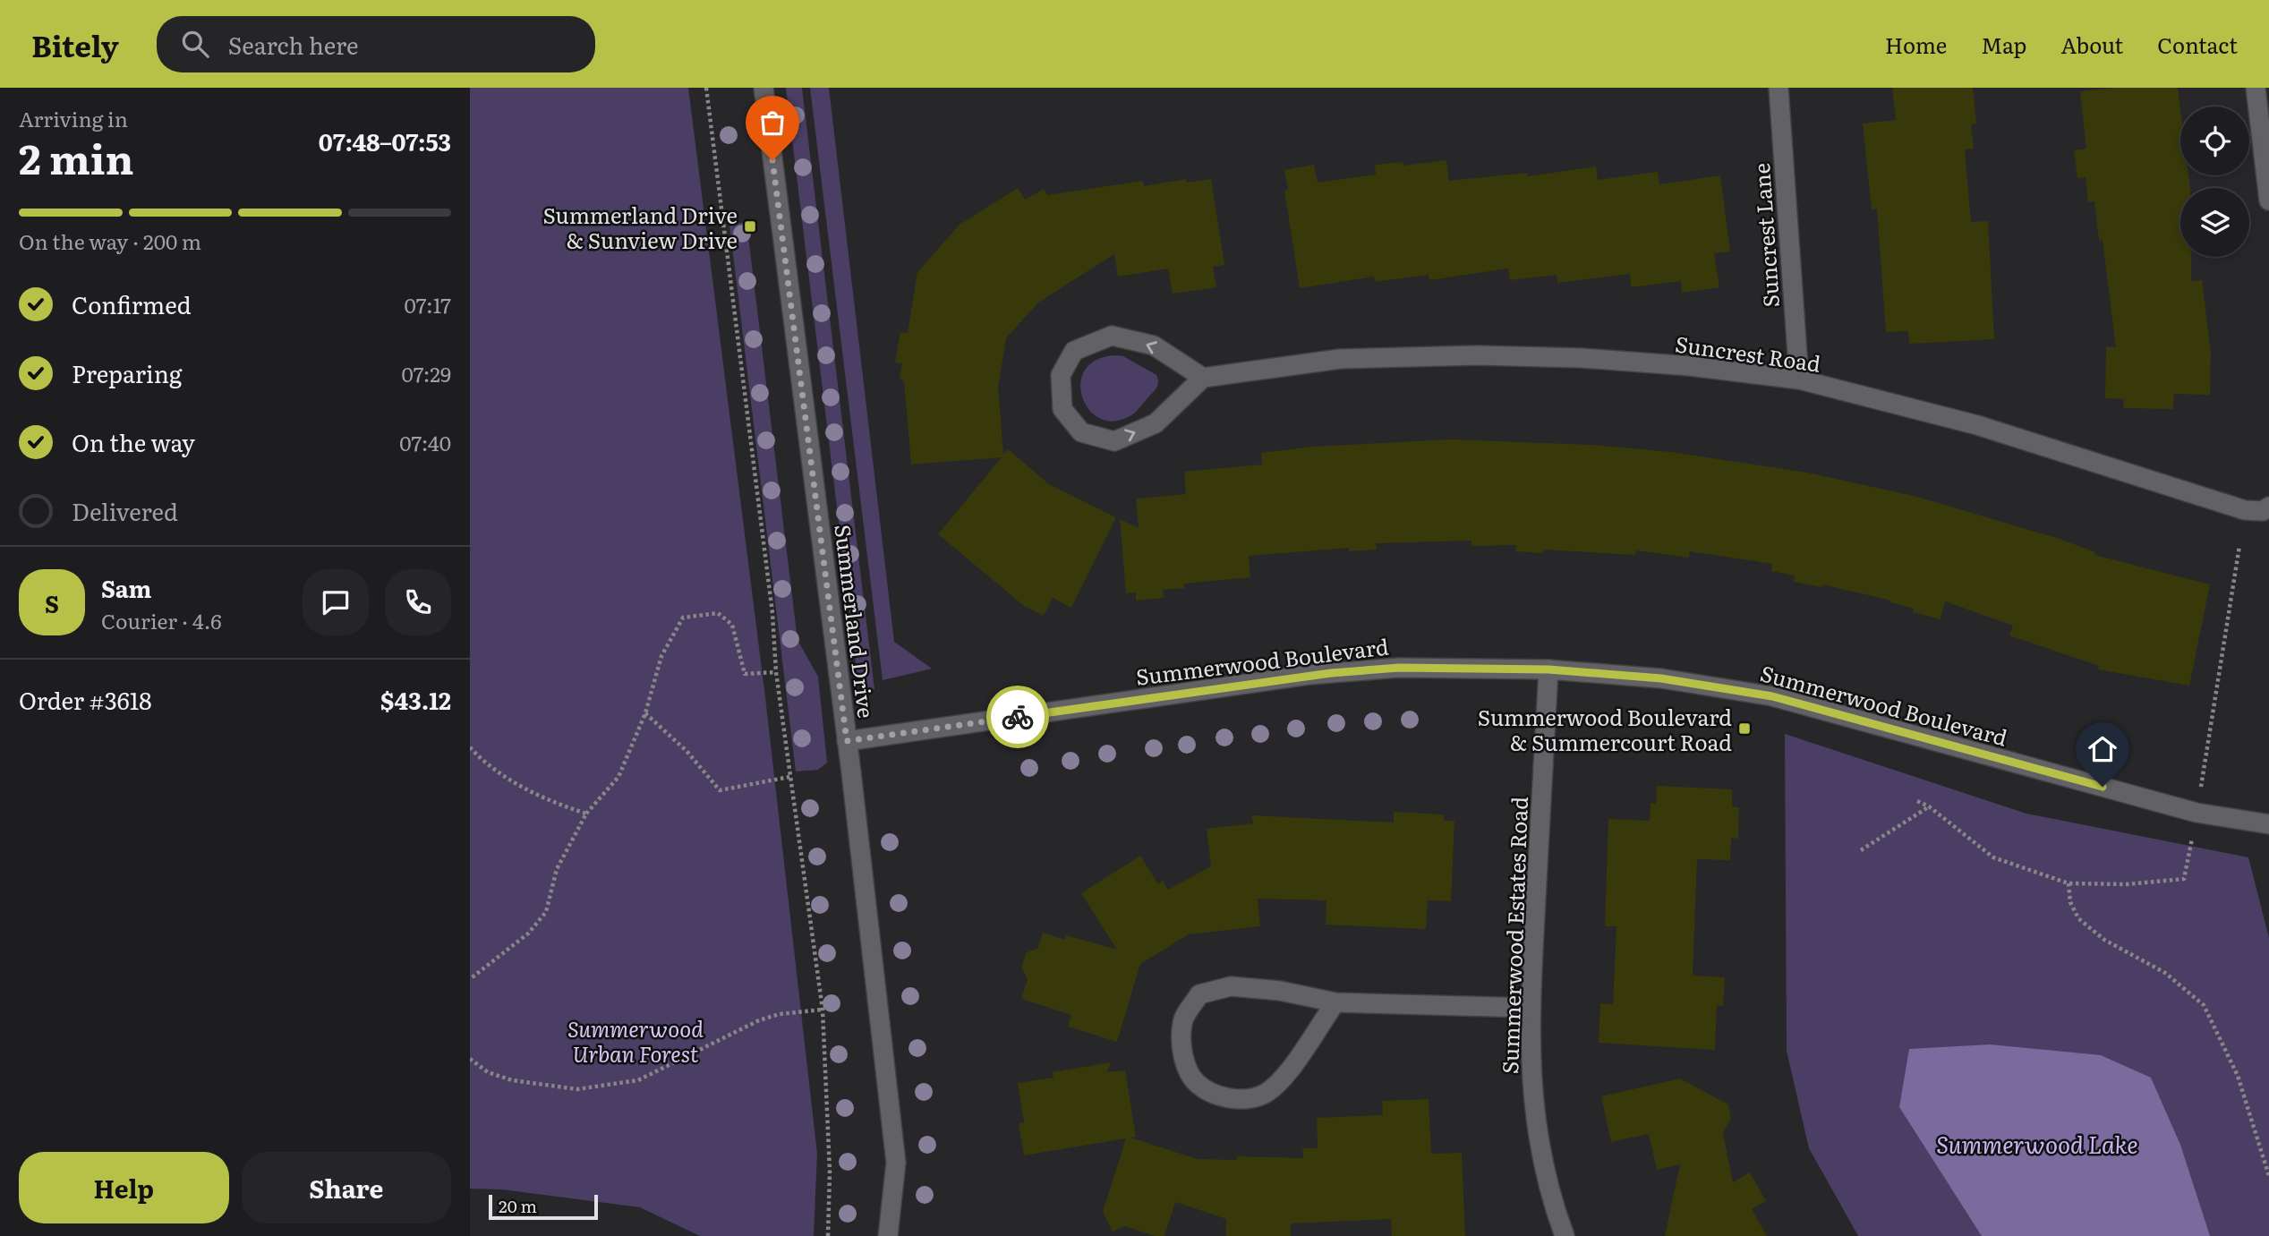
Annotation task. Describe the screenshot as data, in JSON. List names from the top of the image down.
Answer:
{
  "streets": {
    "street": [
      "Suncrest Lane",
      "Suncrest Road",
      "Summerland Drive",
      "Summerwood Boulevard",
      "Summerwood Estates Road"
    ]
  },
  "crossings": [
    ["Suncrest Lane", "Suncrest Road"],
    ["Summerland Drive", "Summerwood Boulevard"],
    ["Summerwood Boulevard", "Summerwood Estates Road"]
  ],
  "water": ["Summerwood Lake"],
  "parks": ["Summerwood Urban Forest"],
  "places": {
    "transit": ["Summerland Drive & Sunview Drive", "Summerwood Boulevard & Summercourt Road"]
  },
  "scale_bar": "20 m",
  "page": {
    "header": "Bitely",
    "search": "Search here",
    "nav": [
      "Home",
      "Map",
      "About",
      "Contact"
    ],
    "heading": ["2 min", "Arriving in", "07:48–07:53"],
    "panel": [
      "Sam",
      "Courier · 4.6",
      "Order #3618",
      "$43.12"
    ],
    "bar": "On the way · 200 m",
    "list": [
      ["Confirmed", "07:17"],
      ["Preparing", "07:29"],
      ["On the way", "07:40"],
      "Delivered"
    ],
    "round": "S",
    "buttons": ["Help", "Share"],
    "scale": "20 m"
  }
}
